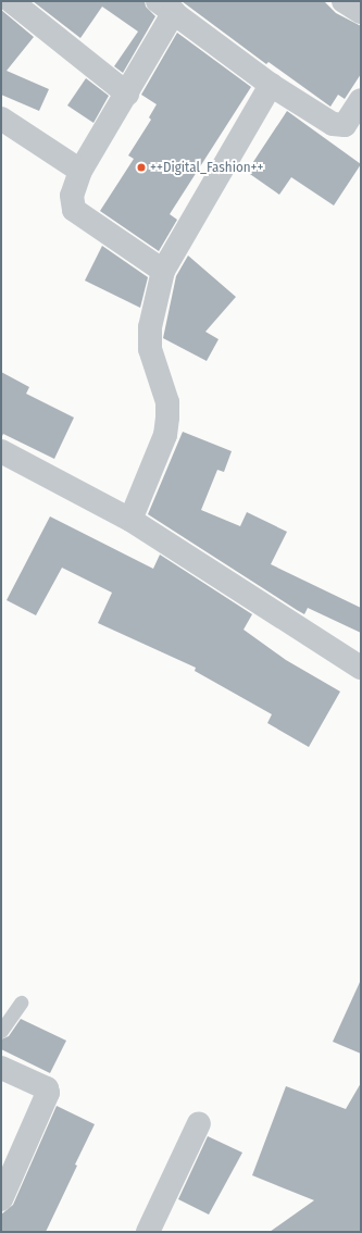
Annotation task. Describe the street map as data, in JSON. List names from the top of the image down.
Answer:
{
  "places": ["++Digital_Fashion++"]
}
